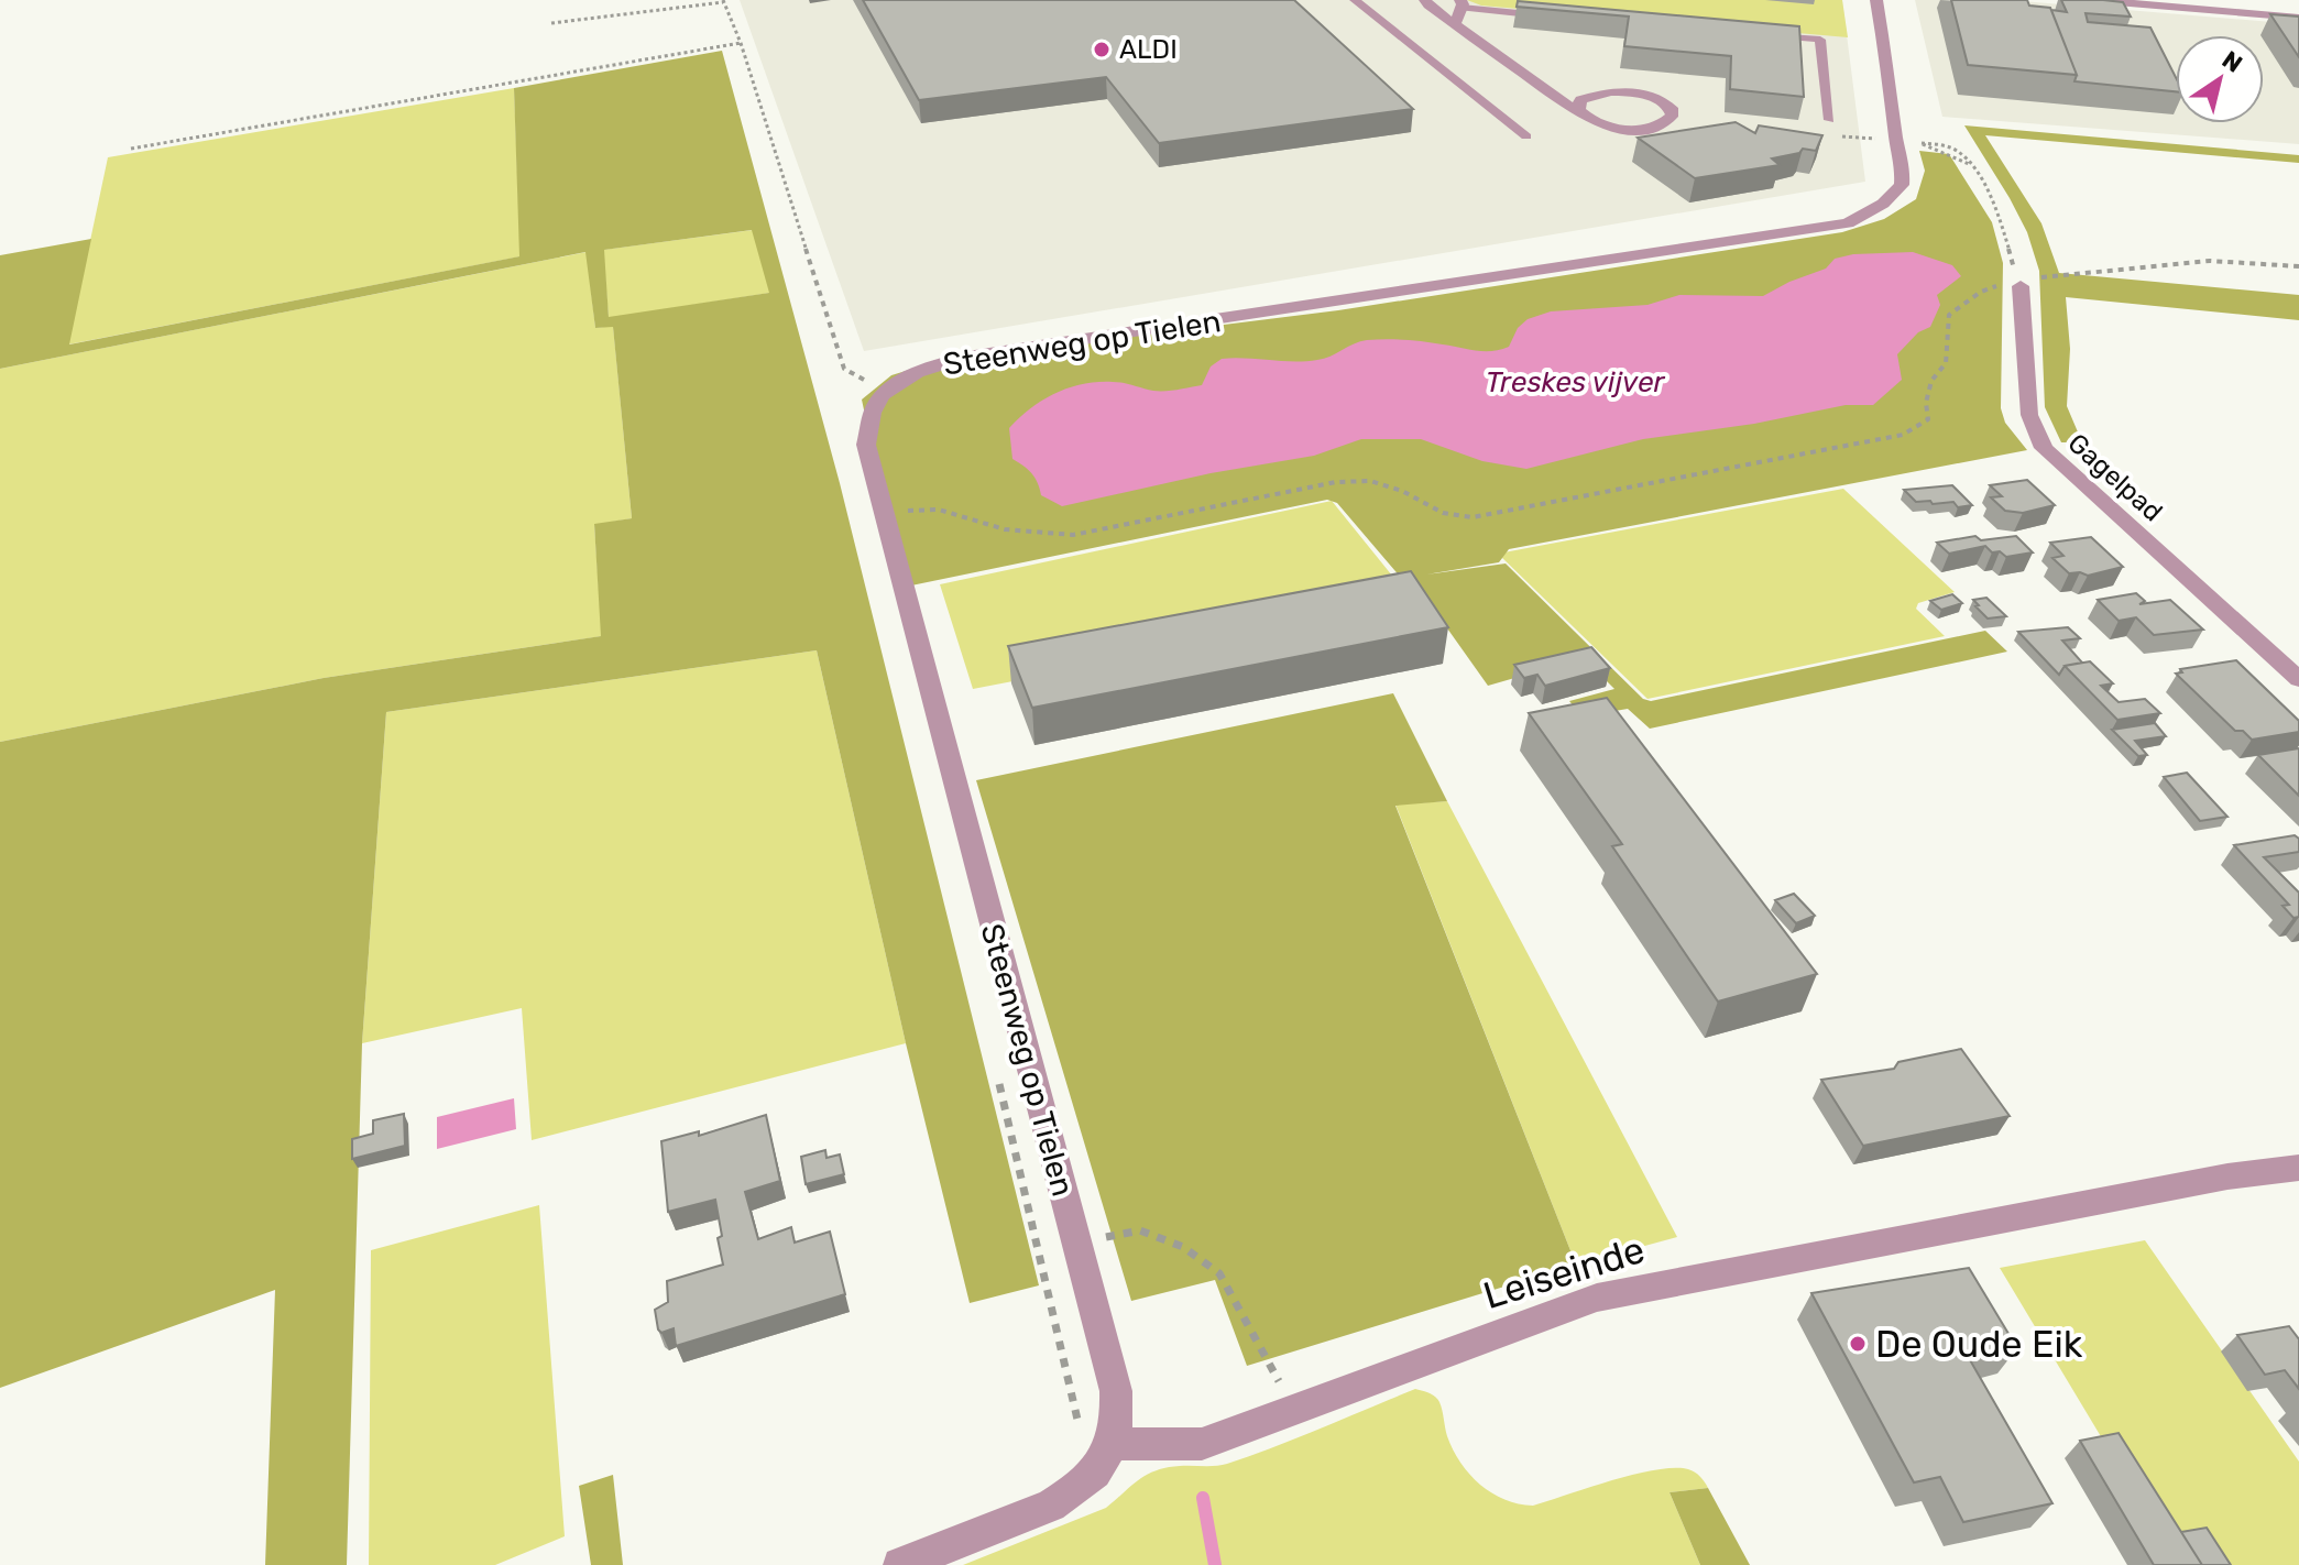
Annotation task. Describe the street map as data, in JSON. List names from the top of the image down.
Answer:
{
  "streets": {
    "street": ["Steenweg op Tielen", "Gagelpad", "Leiseinde"]
  },
  "crossings": [
    ["Steenweg op Tielen", "Leiseinde"]
  ],
  "water": ["Treskes vijver"],
  "places": ["ALDI", "De Oude Eik"],
  "north": "top right"
}
